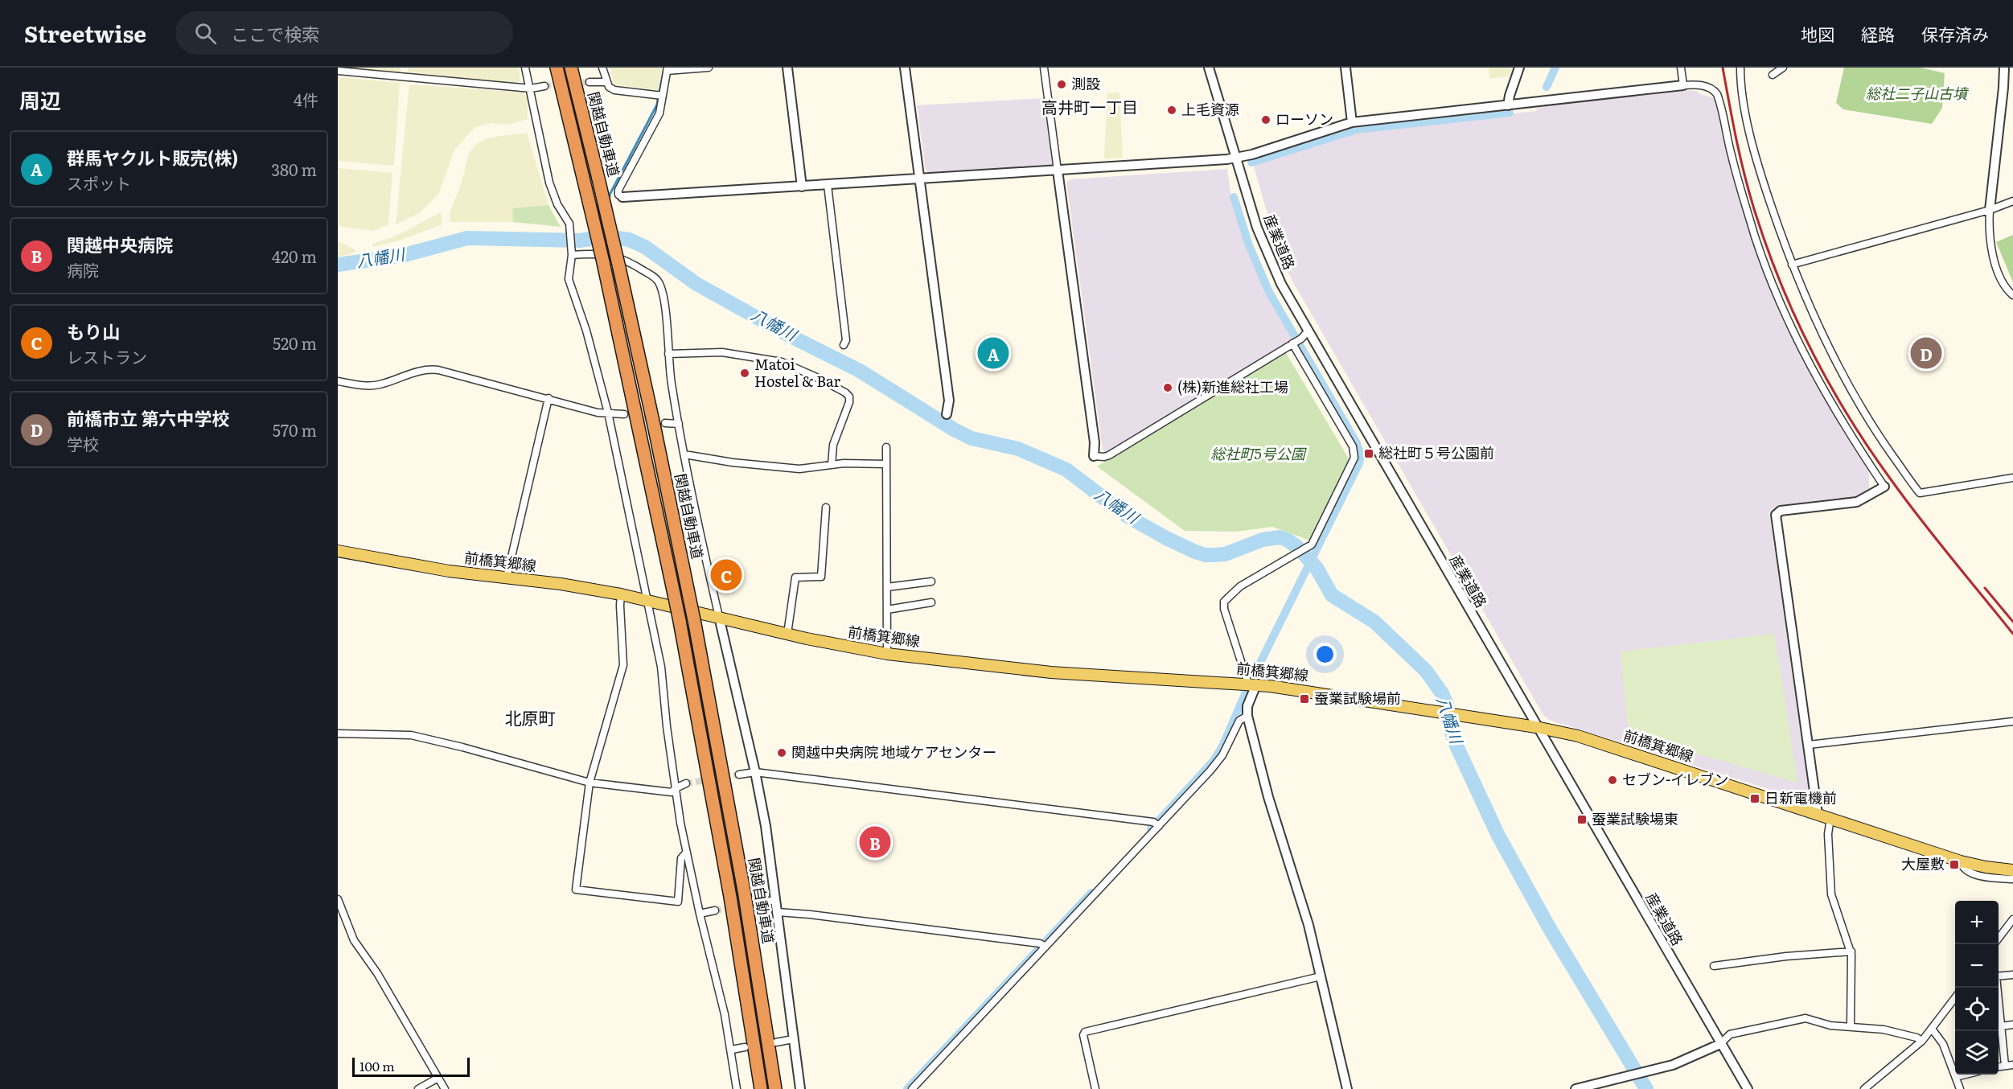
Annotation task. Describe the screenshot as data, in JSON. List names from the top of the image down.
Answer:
{
  "streets": {
    "highway": ["関越自動車道"],
    "main road": ["前橋箕郷線"],
    "street": ["産業道路"]
  },
  "crossings": [
    ["産業道路", "前橋箕郷線"]
  ],
  "districts": ["高井町一丁目", "北原町"],
  "water": ["八幡川"],
  "parks": ["総社二子山古墳", "総社町5号公園"],
  "places": {
    "other": [
      "測設",
      "上毛資源",
      "ローソン",
      "Matoi Hostel & Bar",
      "(株)新進総社工場",
      "関越中央病院 地域ケアセンター",
      "セブン-イレブン"
    ],
    "transit": [
      "総社町５号公園前",
      "蚕業試験場前",
      "日新電機前",
      "蚕業試験場東",
      "大屋敷"
    ]
  },
  "scale_bar": "100 m",
  "page": {
    "header": "Streetwise",
    "search": "ここで検索",
    "nav": ["地図", "経路", "保存済み"],
    "heading": ["周辺", "4件"],
    "list": [
      {
        "mark": "A",
        "name": "群馬ヤクルト販売(株)",
        "note": "スポット",
        "value": "380 m"
      },
      {
        "mark": "B",
        "name": "関越中央病院",
        "note": "病院",
        "value": "420 m"
      },
      {
        "mark": "C",
        "name": "もり山",
        "note": "レストラン",
        "value": "520 m"
      },
      {
        "mark": "D",
        "name": "前橋市立 第六中学校",
        "note": "学校",
        "value": "570 m"
      }
    ],
    "pins": [
      "A",
      "D",
      "C",
      "B"
    ],
    "map_buttons": ["+", "−"],
    "scale": "100 m"
  }
}
